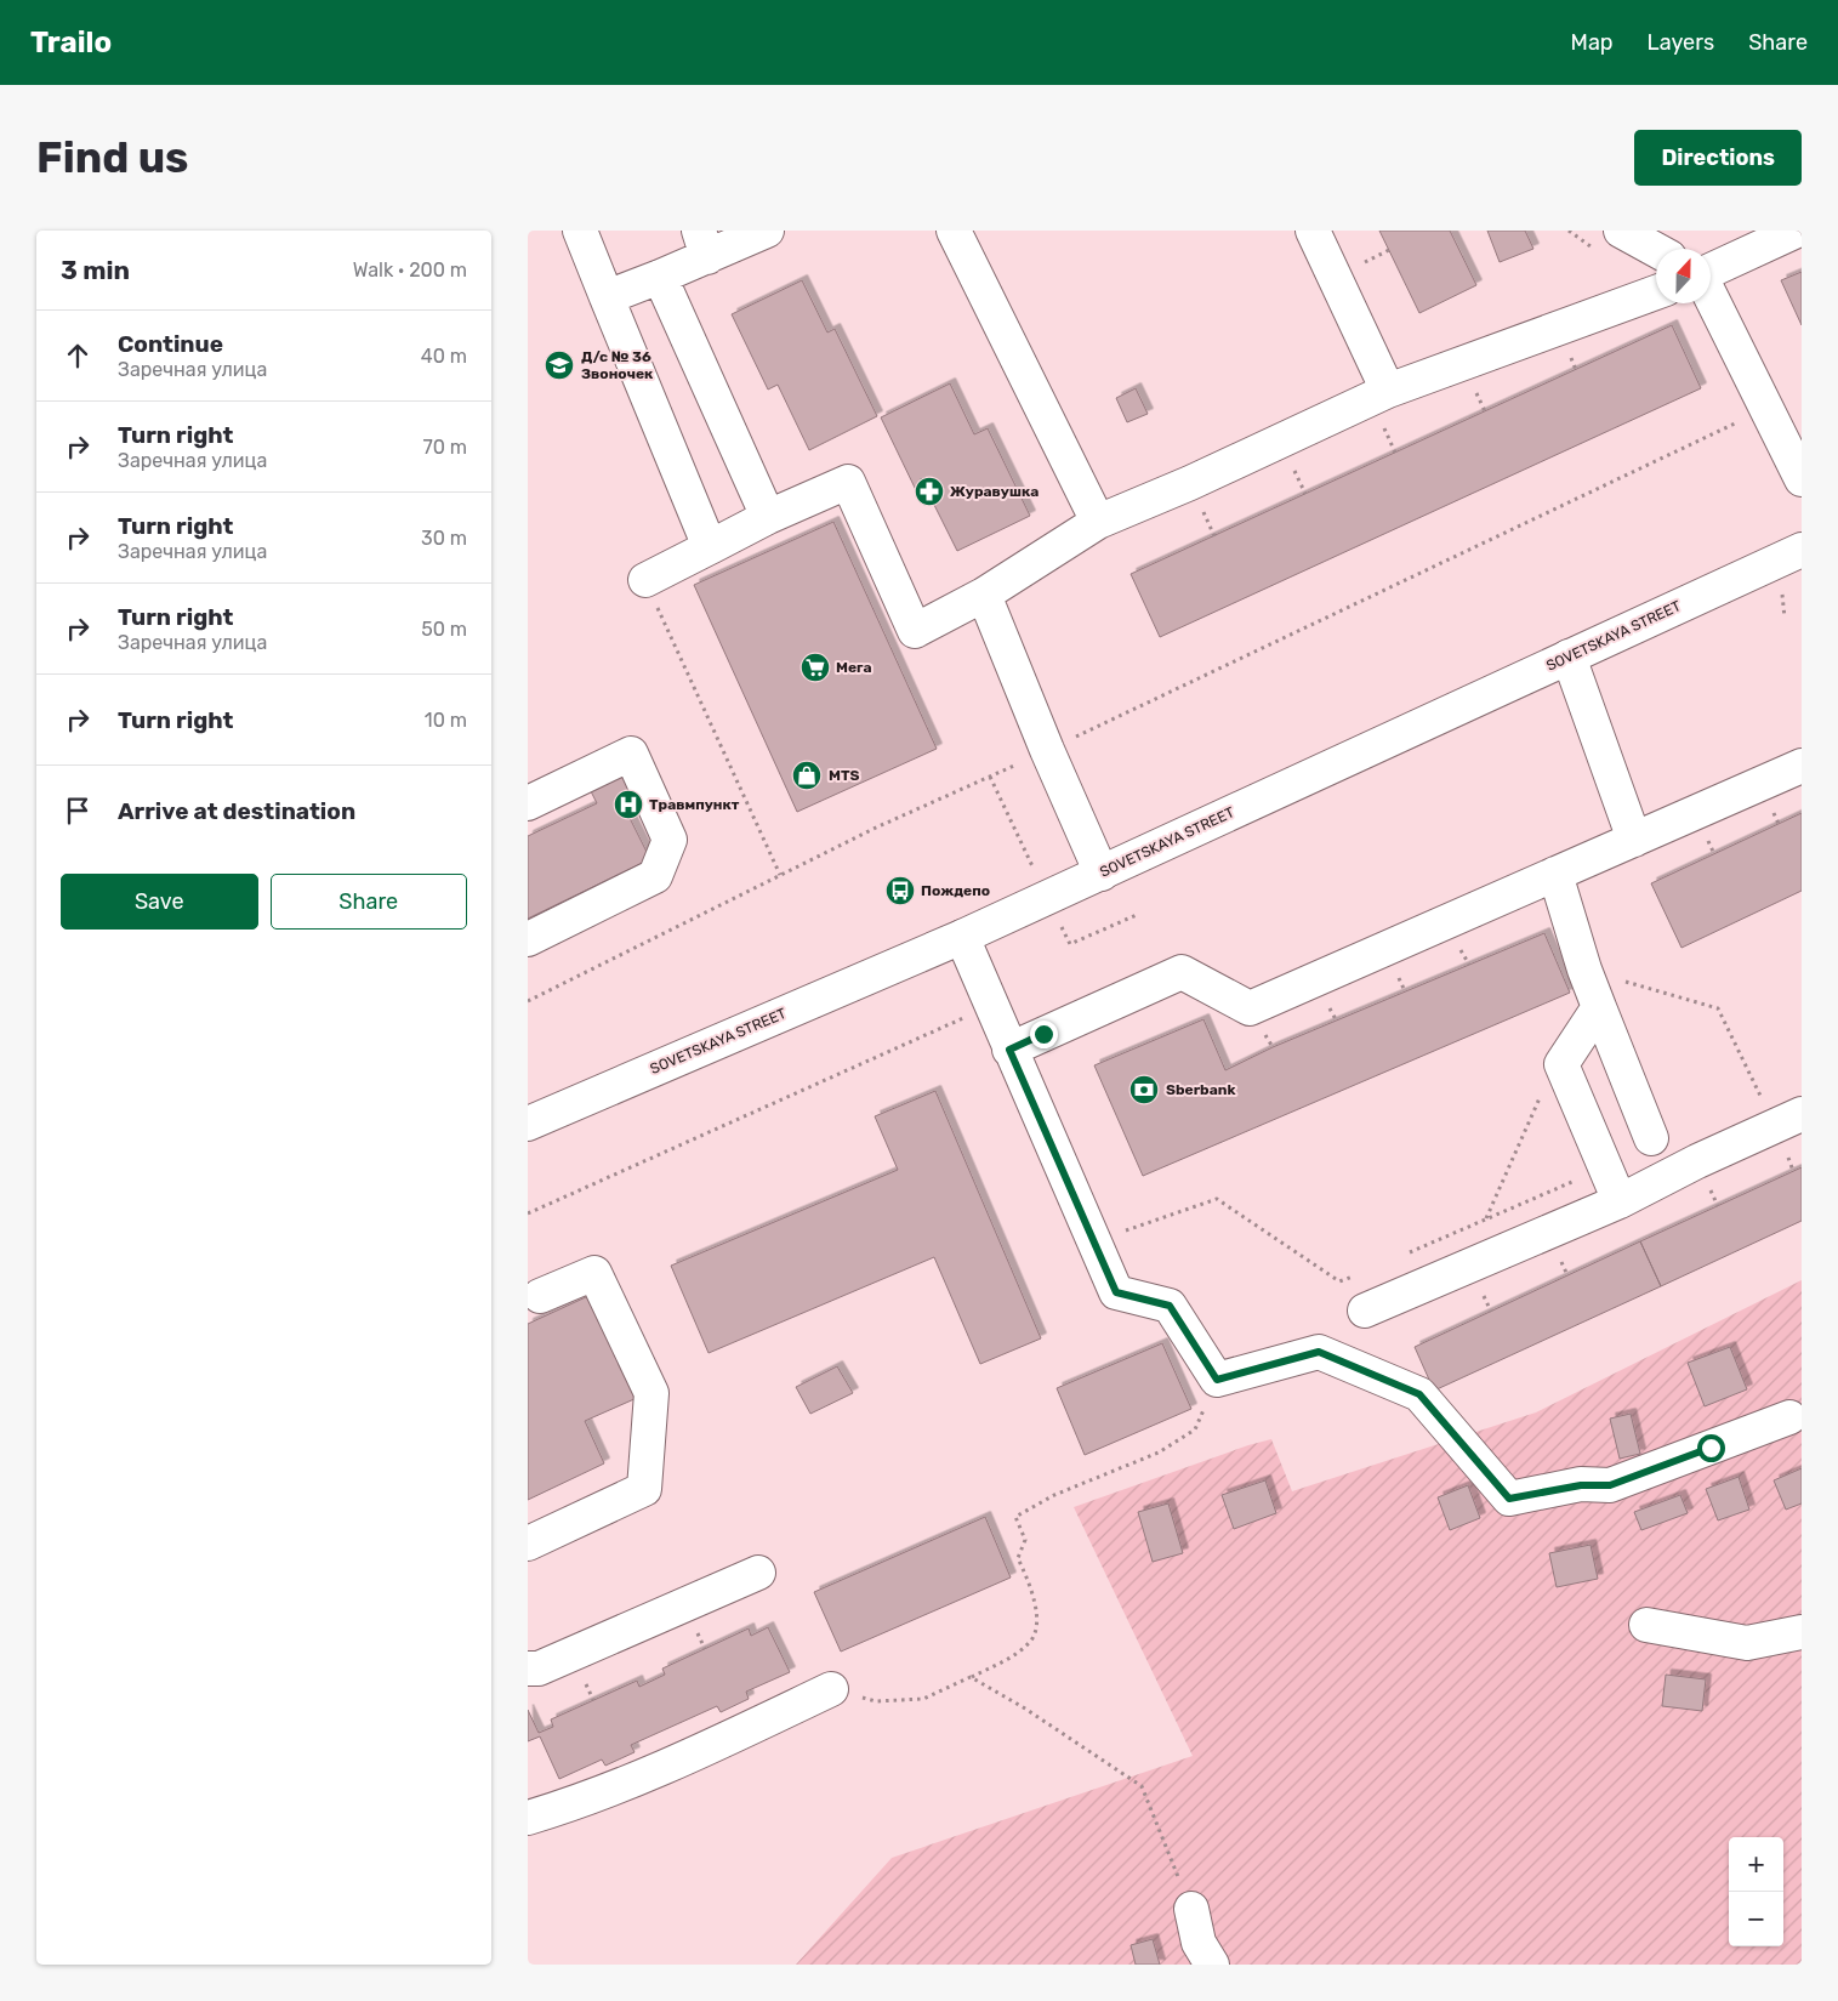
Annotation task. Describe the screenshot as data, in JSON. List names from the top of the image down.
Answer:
{
  "streets": {
    "main road": ["SOVETSKAYA STREET"]
  },
  "places": {
    "school or university": ["Д/с № 36 Звоночек"],
    "pharmacy": ["Журавушка"],
    "supermarket": ["Мега"],
    "shop": ["MTS"],
    "hospital": ["Травмпункт"],
    "bus stop": ["Пождепо"],
    "bank": ["Sberbank"]
  },
  "north": "top",
  "page": {
    "header": "Trailo",
    "nav": ["Map", "Layers", "Share"],
    "buttons": [
      "Directions",
      ["Save", "Share"]
    ],
    "title": "Find us",
    "heading": ["3 min", "Walk · 200 m"],
    "list": [
      ["Continue", "Заречная улица", "40 m"],
      ["Turn right", "Заречная улица", "70 m"],
      ["Turn right", "Заречная улица", "30 m"],
      ["Turn right", "Заречная улица", "50 m"],
      ["Turn right", "10 m"],
      "Arrive at destination"
    ],
    "map_buttons": ["+", "−"]
  }
}
